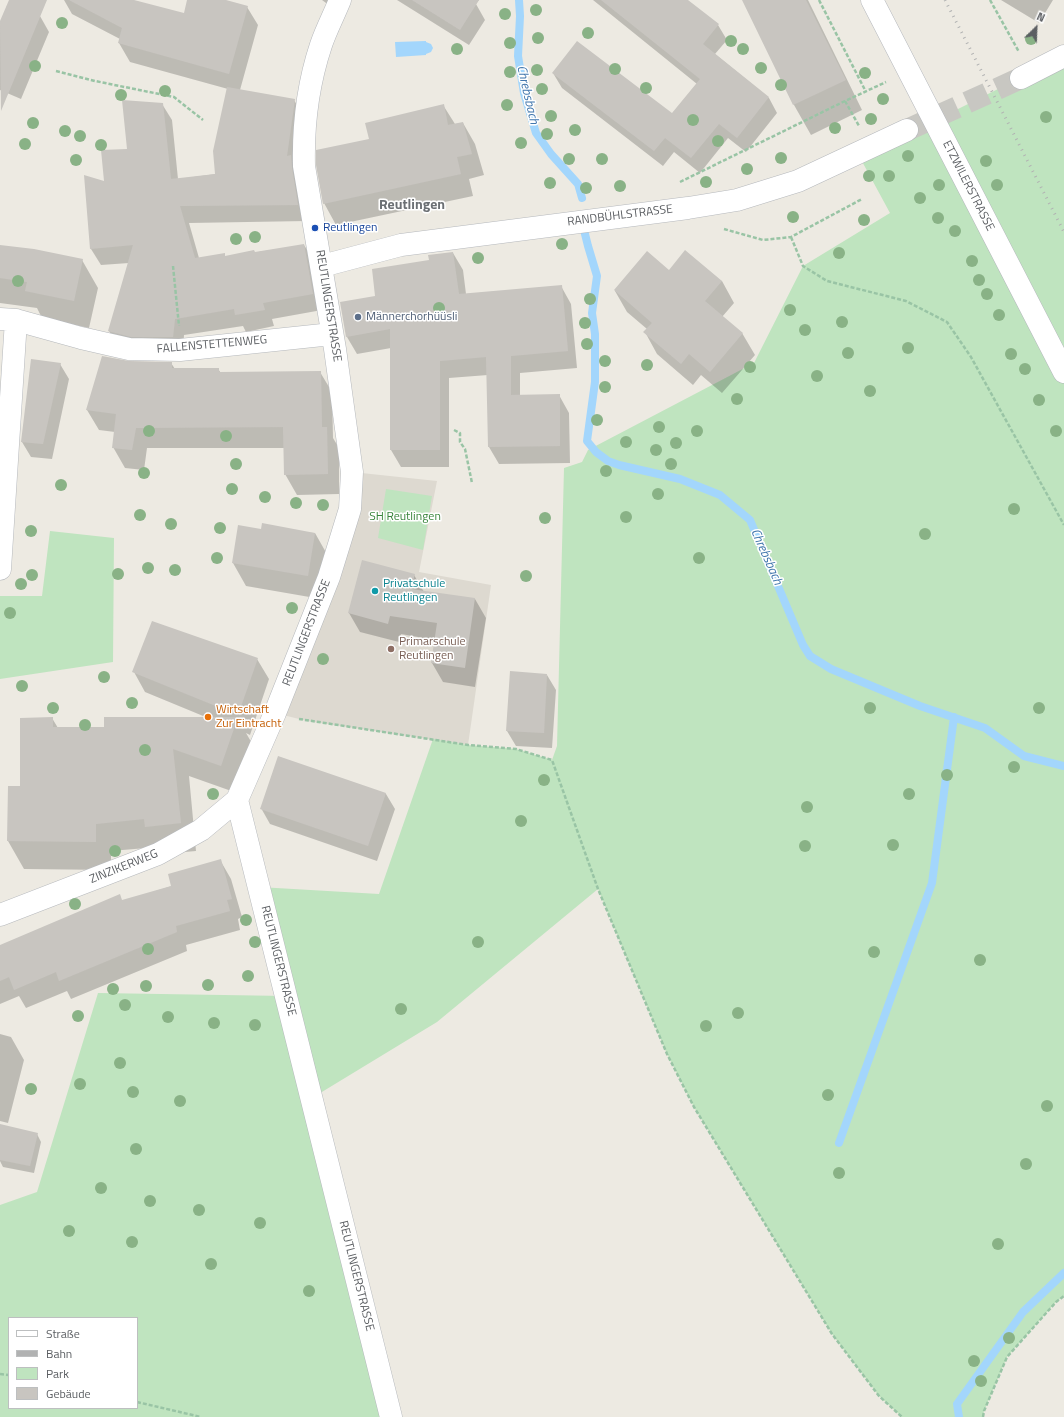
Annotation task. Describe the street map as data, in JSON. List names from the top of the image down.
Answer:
{
  "streets": {
    "street": [
      "ETZWILERSTRASSE",
      "RANDBÜHLSTRASSE",
      "REUTLINGERSTRASSE",
      "FALLENSTETTENWEG",
      "ZINZIKERWEG"
    ]
  },
  "crossings": [
    ["RANDBÜHLSTRASSE", "REUTLINGERSTRASSE"],
    ["REUTLINGERSTRASSE", "FALLENSTETTENWEG"],
    ["REUTLINGERSTRASSE", "ZINZIKERWEG"]
  ],
  "districts": ["Reutlingen"],
  "water": ["Chrebsbach"],
  "parks": ["SH Reutlingen"],
  "places": [
    "Reutlingen",
    "Männerchorhüüsli",
    "Privatschule Reutlingen",
    "Primarschule Reutlingen",
    "Wirtschaft Zur Eintracht"
  ],
  "legend": [
    "Straße",
    "Bahn",
    "Park",
    "Gebäude"
  ],
  "north": "top right"
}
